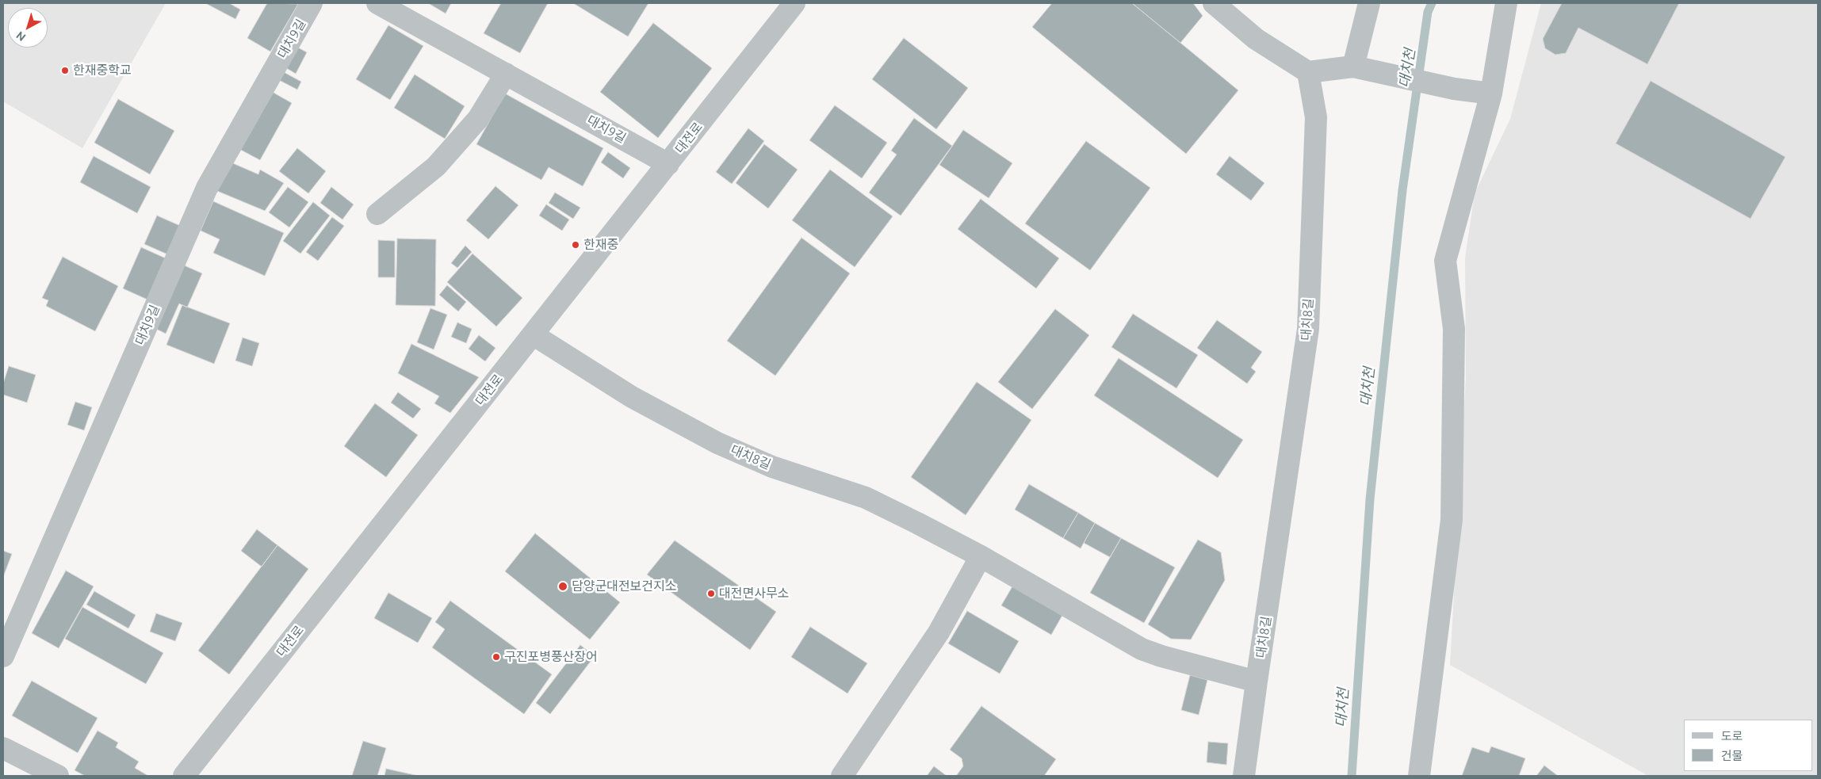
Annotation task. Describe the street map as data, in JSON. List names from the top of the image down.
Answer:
{
  "streets": {
    "street": ["대치9길", "대전로", "대치8길"]
  },
  "crossings": [
    ["대치9길", "대전로"],
    ["대전로", "대치8길"]
  ],
  "water": ["대치천"],
  "places": [
    "한재중학교",
    "한재중",
    "담양군대전보건지소",
    "대전면사무소",
    "구진포병풍산장어"
  ],
  "legend": ["도로", "건물"],
  "north": "bottom left"
}
